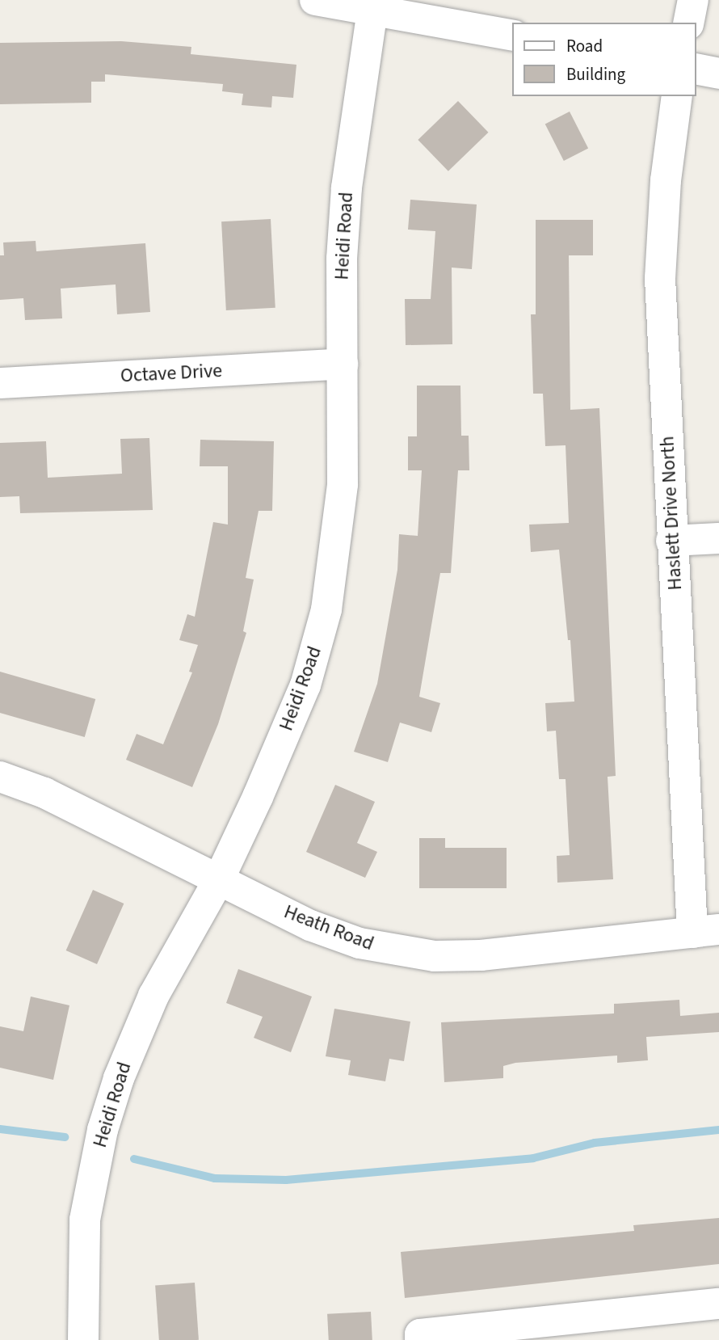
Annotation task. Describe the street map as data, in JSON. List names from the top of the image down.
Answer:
{
  "streets": {
    "street": [
      "Heidi Road",
      "Octave Drive",
      "Haslett Drive North",
      "Heath Road"
    ]
  },
  "crossings": [
    ["Heidi Road", "Octave Drive"],
    ["Heidi Road", "Heath Road"],
    ["Haslett Drive North", "Heath Road"]
  ],
  "legend": ["Road", "Building"]
}
